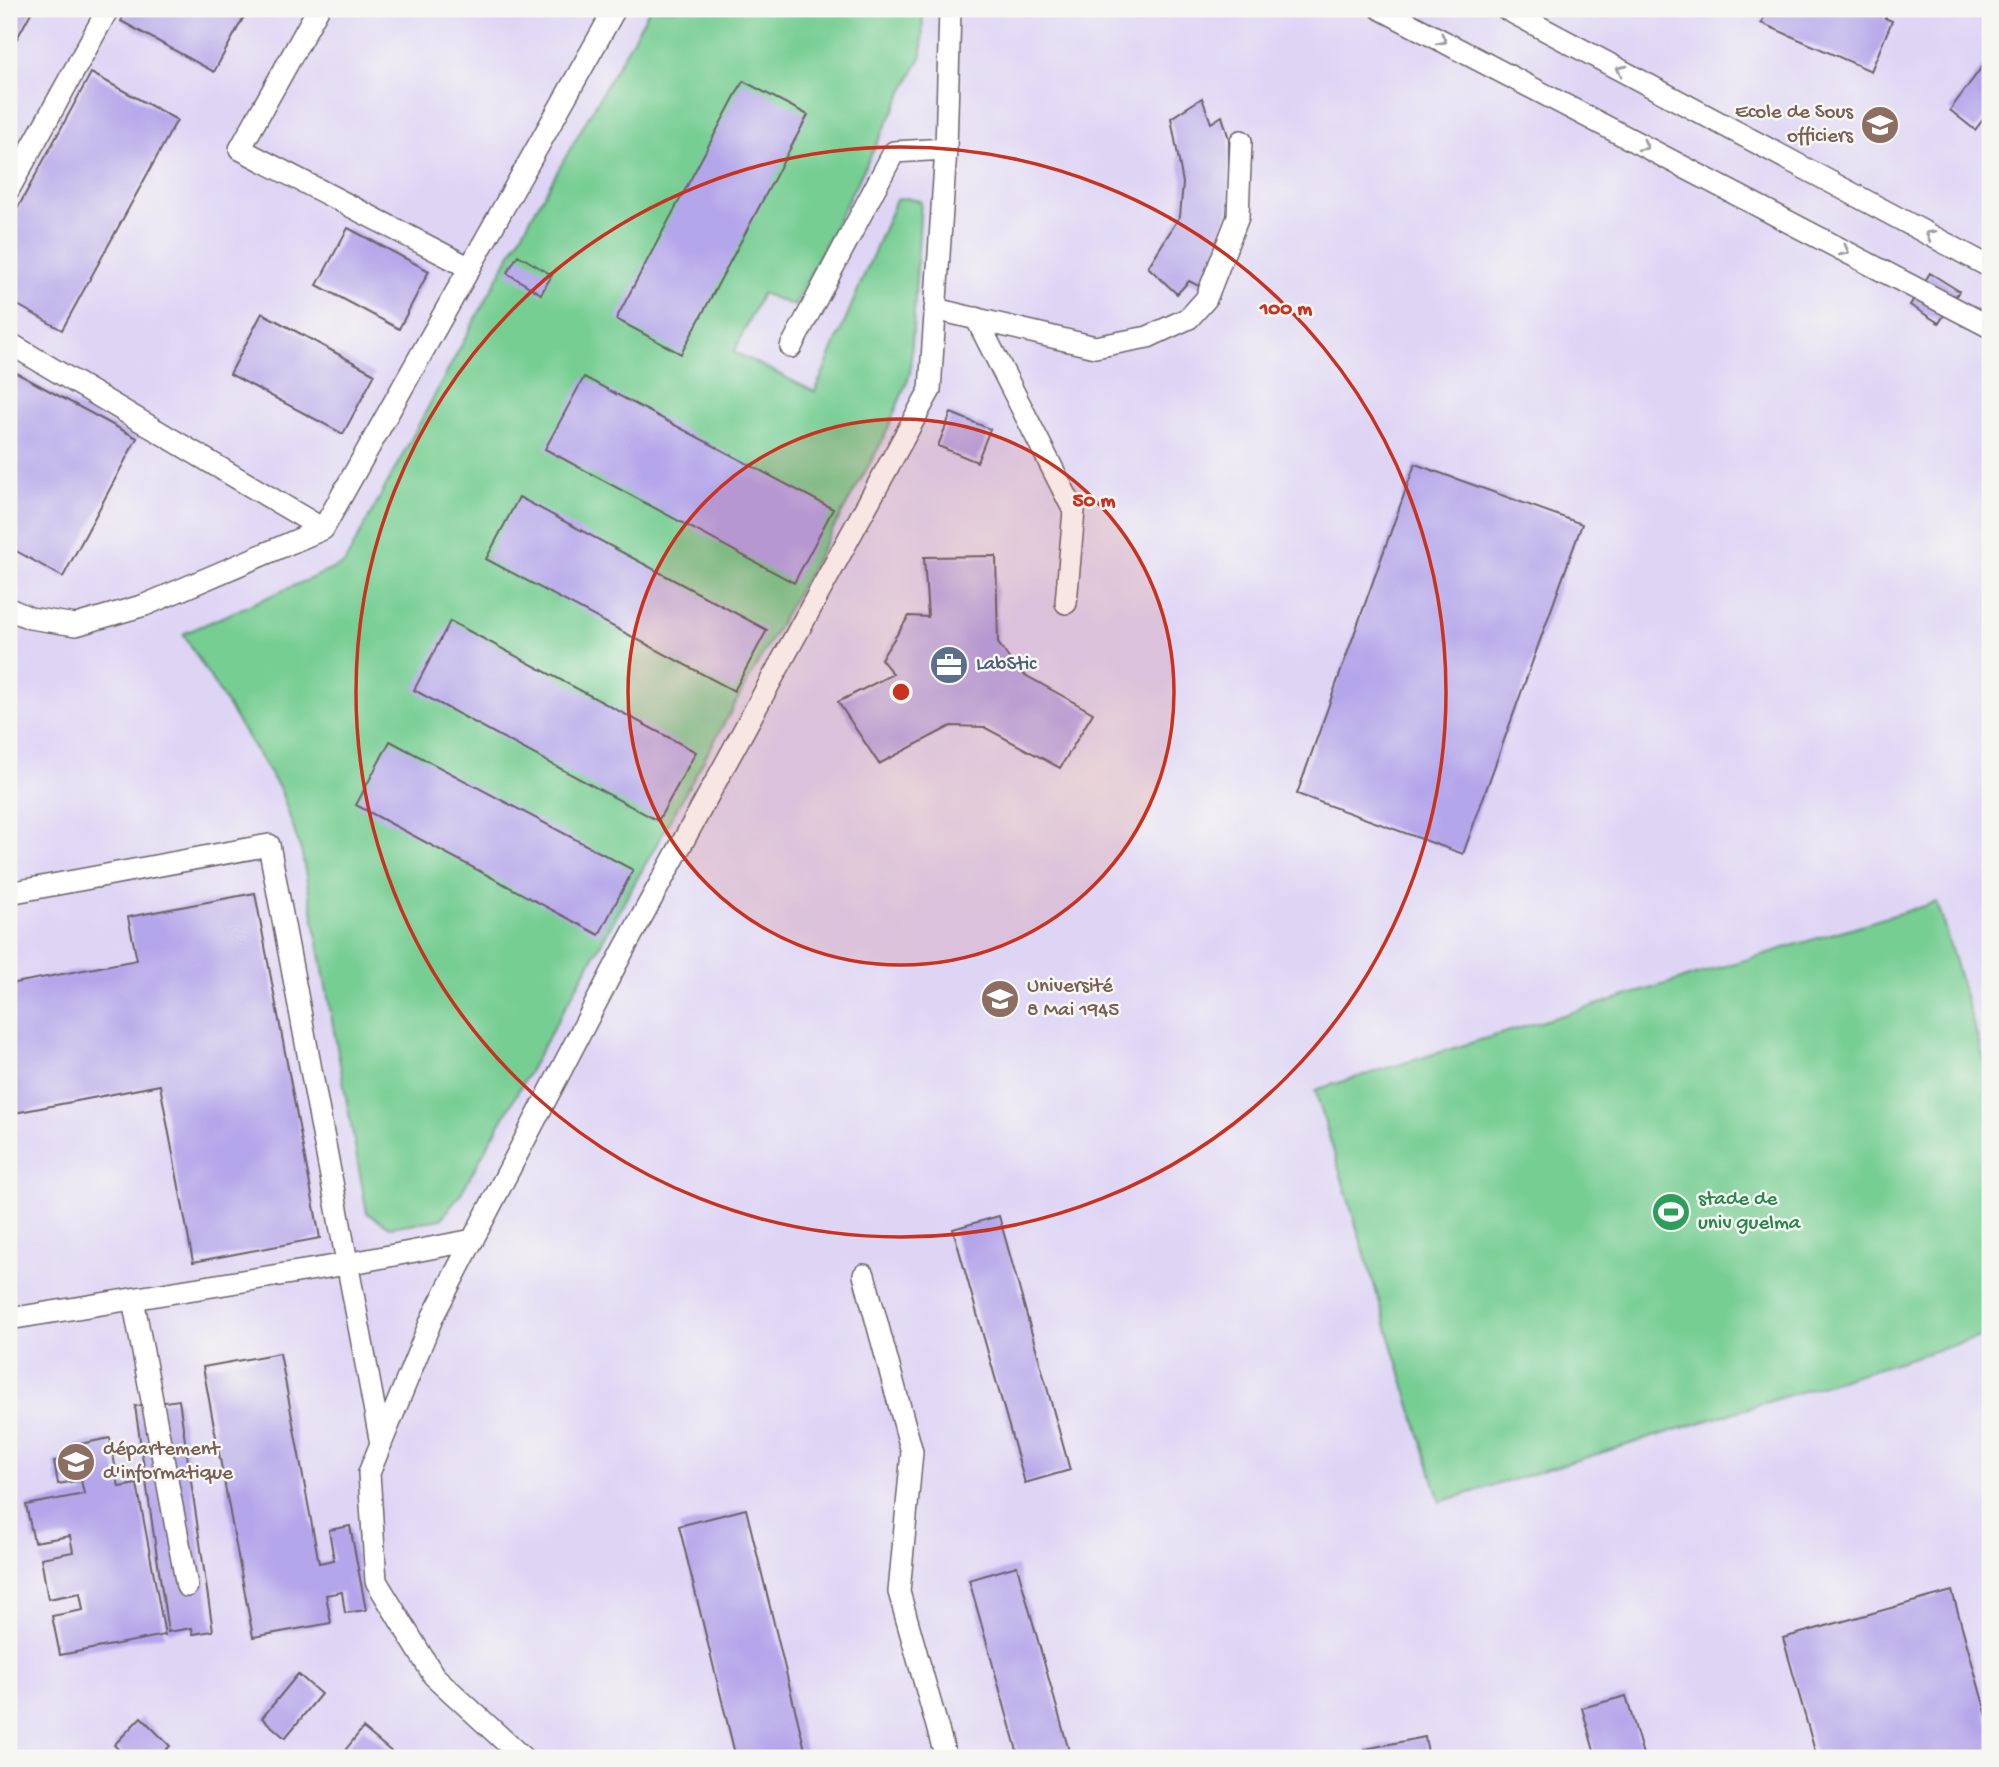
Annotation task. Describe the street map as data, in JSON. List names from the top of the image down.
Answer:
{
  "places": {
    "school or university": ["Ecole de Sous officiers", "Université 8 Mai 1945", "département d'informatique"],
    "office": ["LabStic"],
    "sports": ["stade de univ guelma"]
  },
  "rings": ["100 m", "50 m"]
}
